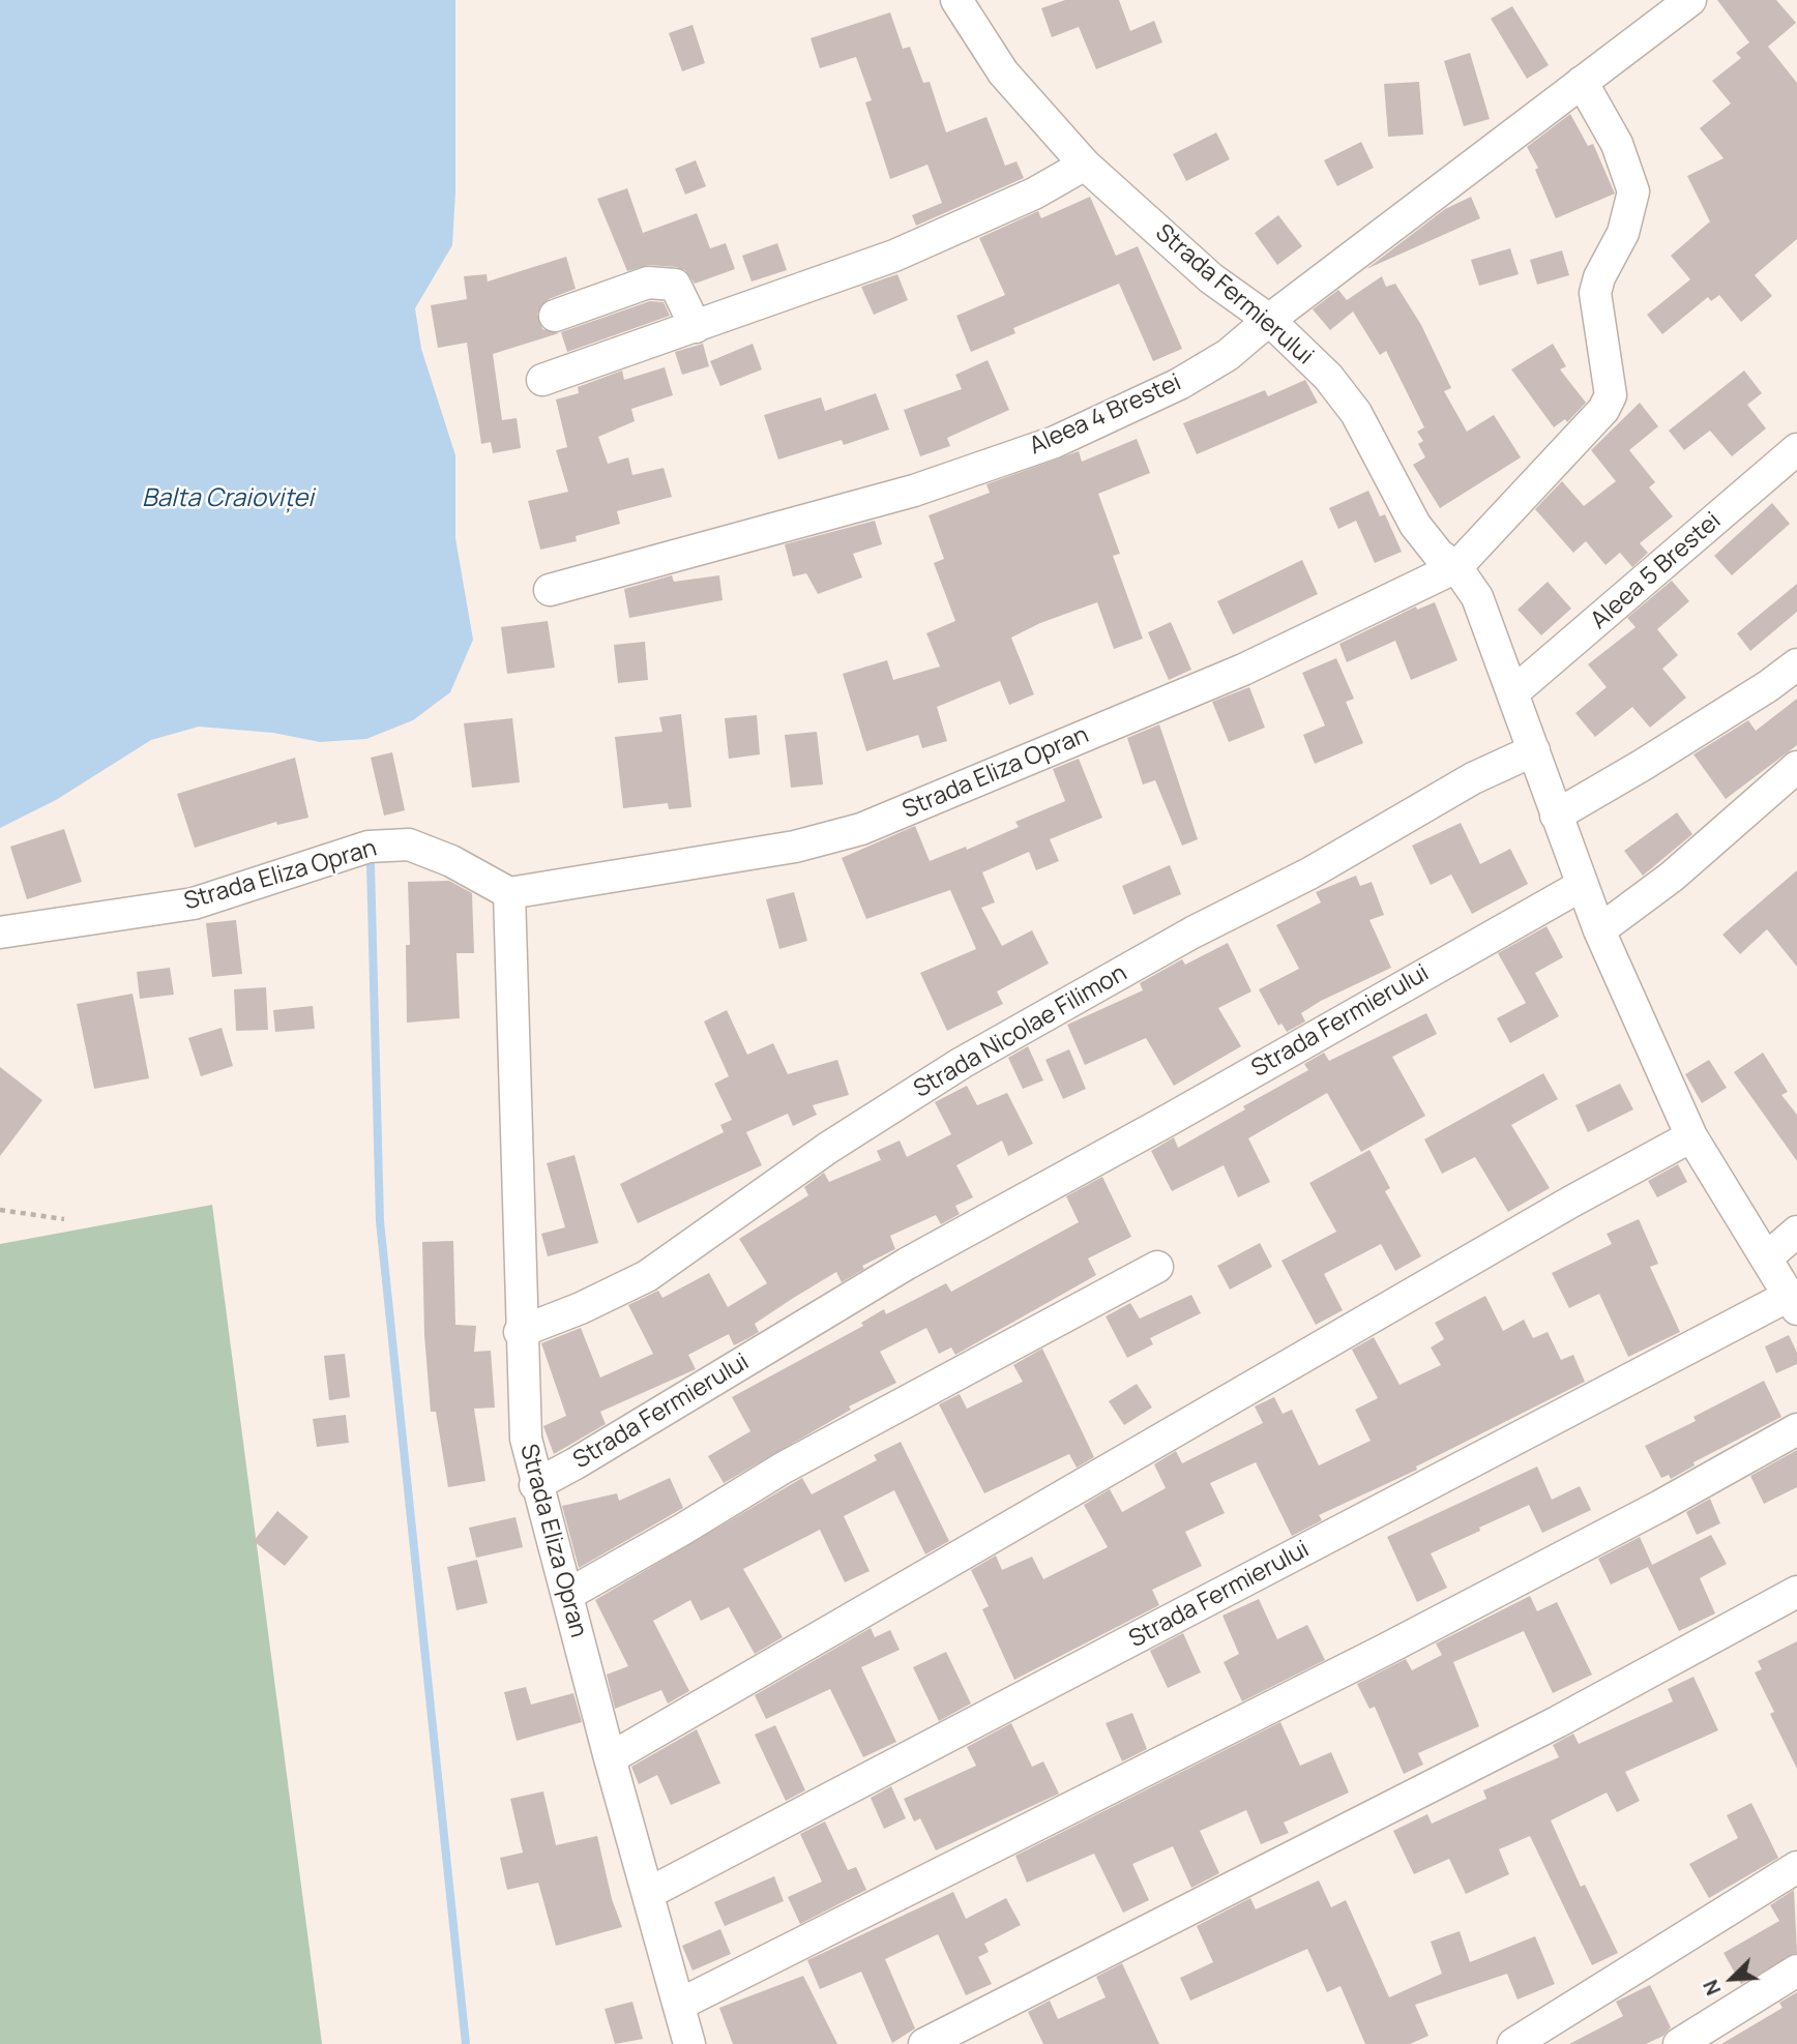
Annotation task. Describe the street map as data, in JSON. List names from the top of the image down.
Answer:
{
  "streets": {
    "street": [
      "Strada Fermierului",
      "Aleea 4 Brestei",
      "Aleea 5 Brestei",
      "Strada Eliza Opran",
      "Strada Nicolae Filimon"
    ]
  },
  "crossings": [
    ["Strada Fermierului", "Aleea 4 Brestei"],
    ["Strada Fermierului", "Aleea 5 Brestei"],
    ["Strada Fermierului", "Strada Eliza Opran"],
    ["Strada Fermierului", "Strada Nicolae Filimon"],
    ["Strada Eliza Opran", "Strada Nicolae Filimon"]
  ],
  "water": ["Balta Craioviței"],
  "north": "bottom left"
}
